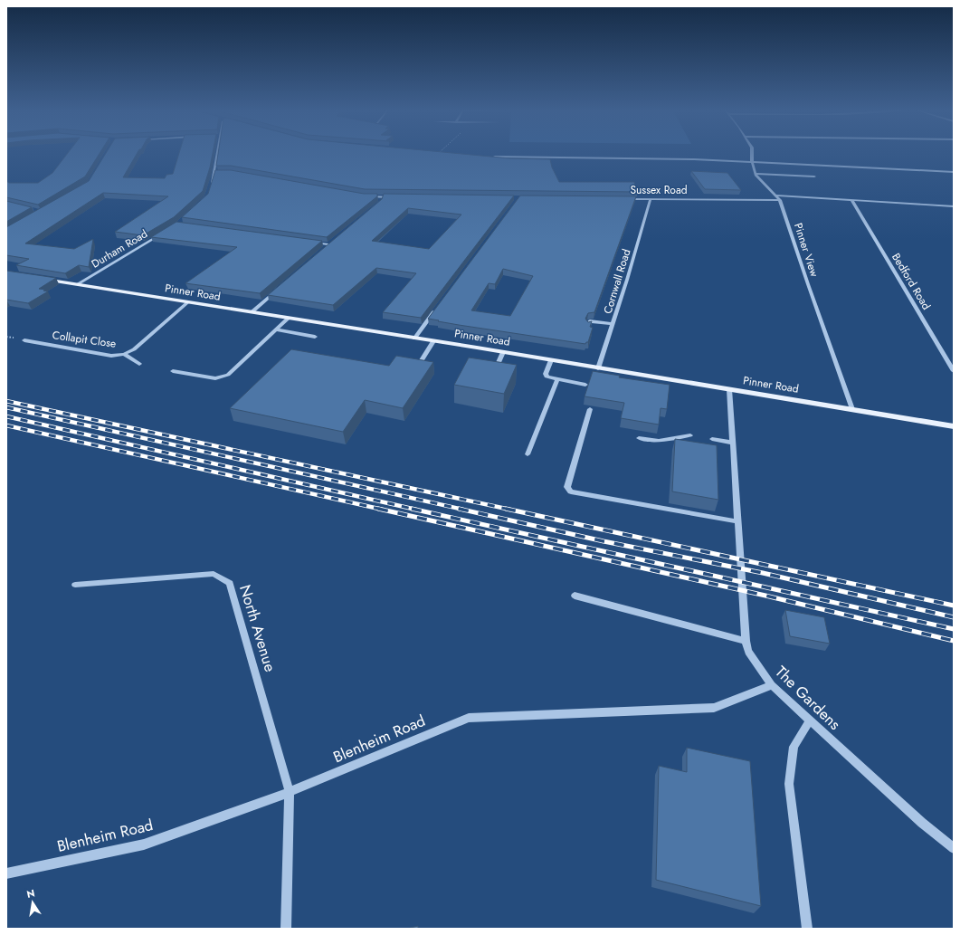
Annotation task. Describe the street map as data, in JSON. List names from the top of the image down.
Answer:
{
  "streets": {
    "main road": ["Pinner Road"],
    "street": [
      "Sussex Road",
      "Durham Road",
      "Pinner View",
      "Cornwall Road",
      "Bedford Road",
      "Collapit Close",
      "North Avenue",
      "The Gardens",
      "Blenheim Road"
    ]
  },
  "crossings": [
    ["Sussex Road", "Pinner View"],
    ["Sussex Road", "Cornwall Road"],
    ["Durham Road", "Pinner Road"],
    ["Pinner View", "Pinner Road"],
    ["Cornwall Road", "Pinner Road"],
    ["Pinner Road", "Collapit Close"],
    ["Pinner Road", "The Gardens"],
    ["North Avenue", "Blenheim Road"],
    ["The Gardens", "Blenheim Road"]
  ],
  "north": "top"
}
